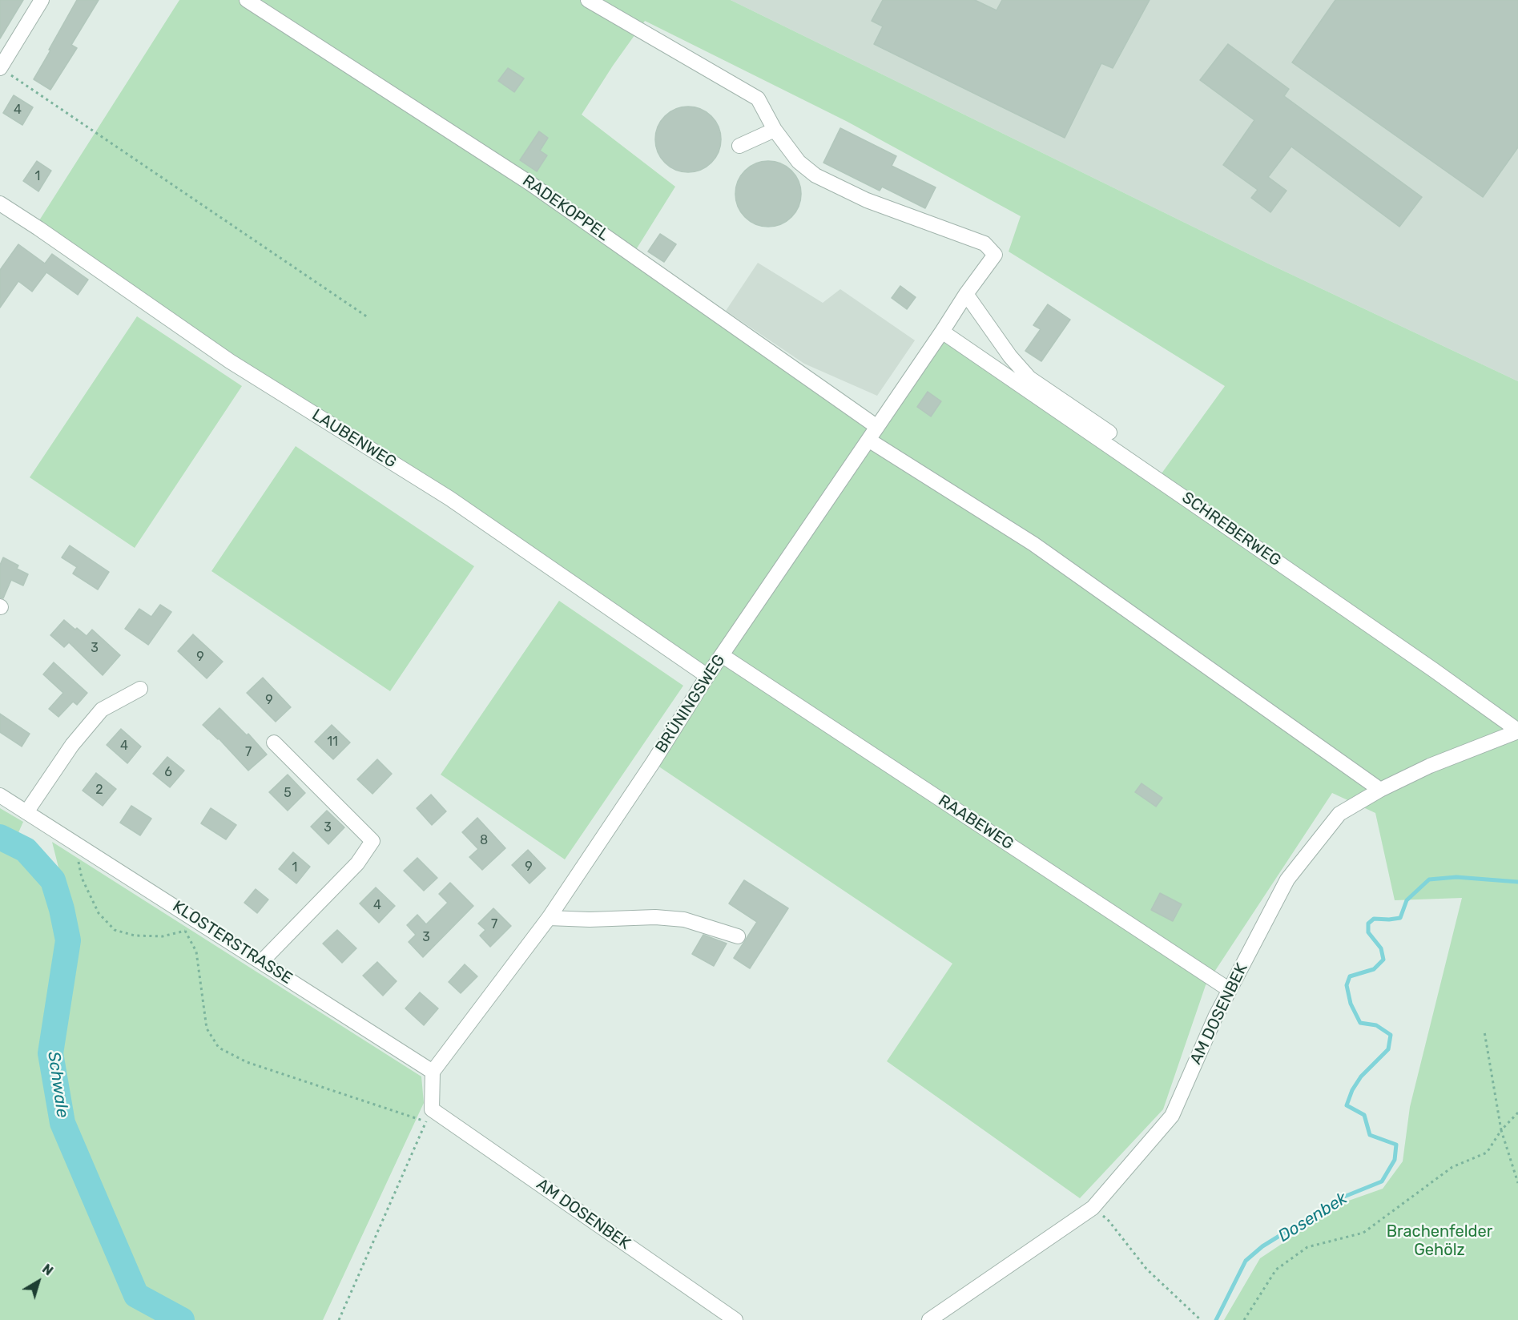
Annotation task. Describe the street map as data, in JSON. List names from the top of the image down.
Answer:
{
  "streets": {
    "street": [
      "RADEKOPPEL",
      "LAUBENWEG",
      "SCHREBERWEG",
      "BRÜNINGSWEG",
      "RAABEWEG",
      "KLOSTERSTRASSE",
      "AM DOSENBEK"
    ]
  },
  "crossings": [
    ["RADEKOPPEL", "BRÜNINGSWEG"],
    ["LAUBENWEG", "BRÜNINGSWEG"],
    ["SCHREBERWEG", "BRÜNINGSWEG"],
    ["SCHREBERWEG", "AM DOSENBEK"],
    ["BRÜNINGSWEG", "RAABEWEG"],
    ["BRÜNINGSWEG", "KLOSTERSTRASSE"],
    ["RAABEWEG", "AM DOSENBEK"]
  ],
  "water": ["Schwale", "Dosenbek"],
  "parks": ["Brachenfelder Gehölz"],
  "house_numbers": [
    "4",
    "1",
    "3",
    "9",
    "9",
    "11",
    "4",
    "7",
    "6",
    "2",
    "5",
    "3",
    "8",
    "9",
    "1",
    "4",
    "7",
    "3"
  ],
  "north": "top right"
}
